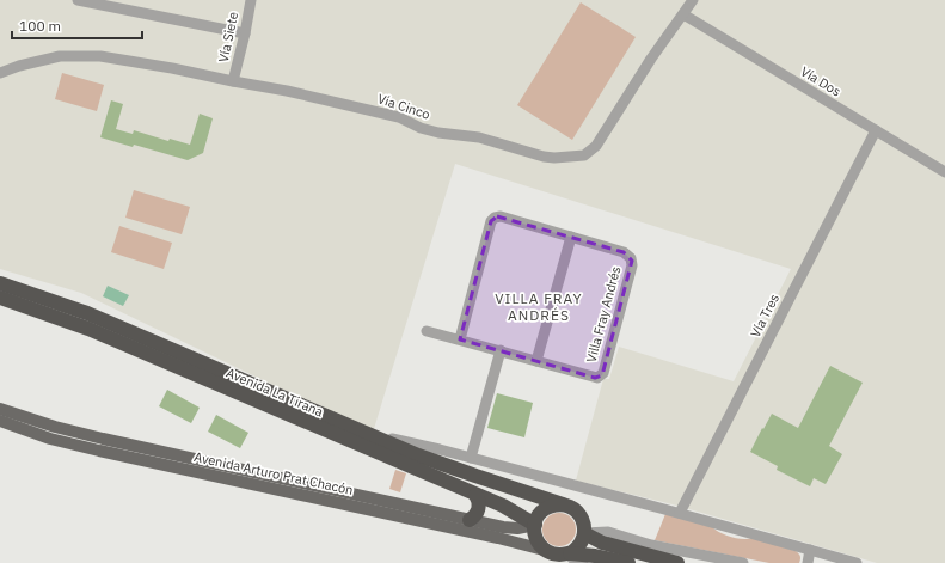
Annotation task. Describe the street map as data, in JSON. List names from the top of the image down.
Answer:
{
  "streets": {
    "highway": ["Avenida La Tirana", "Avenida Arturo Prat Chacón"],
    "street": [
      "Vía Siete",
      "Vía Dos",
      "Vía Cinco",
      "Villa Fray Andrés",
      "Vía Tres"
    ]
  },
  "crossings": [
    ["Vía Siete", "Vía Cinco"],
    ["Vía Dos", "Vía Cinco"],
    ["Vía Dos", "Vía Tres"],
    ["Vía Tres", "Avenida La Tirana"],
    ["Avenida La Tirana", "Avenida Arturo Prat Chacón"]
  ],
  "districts": ["VILLA FRAY ANDRÉS"],
  "scale_bar": "100 m"
}
